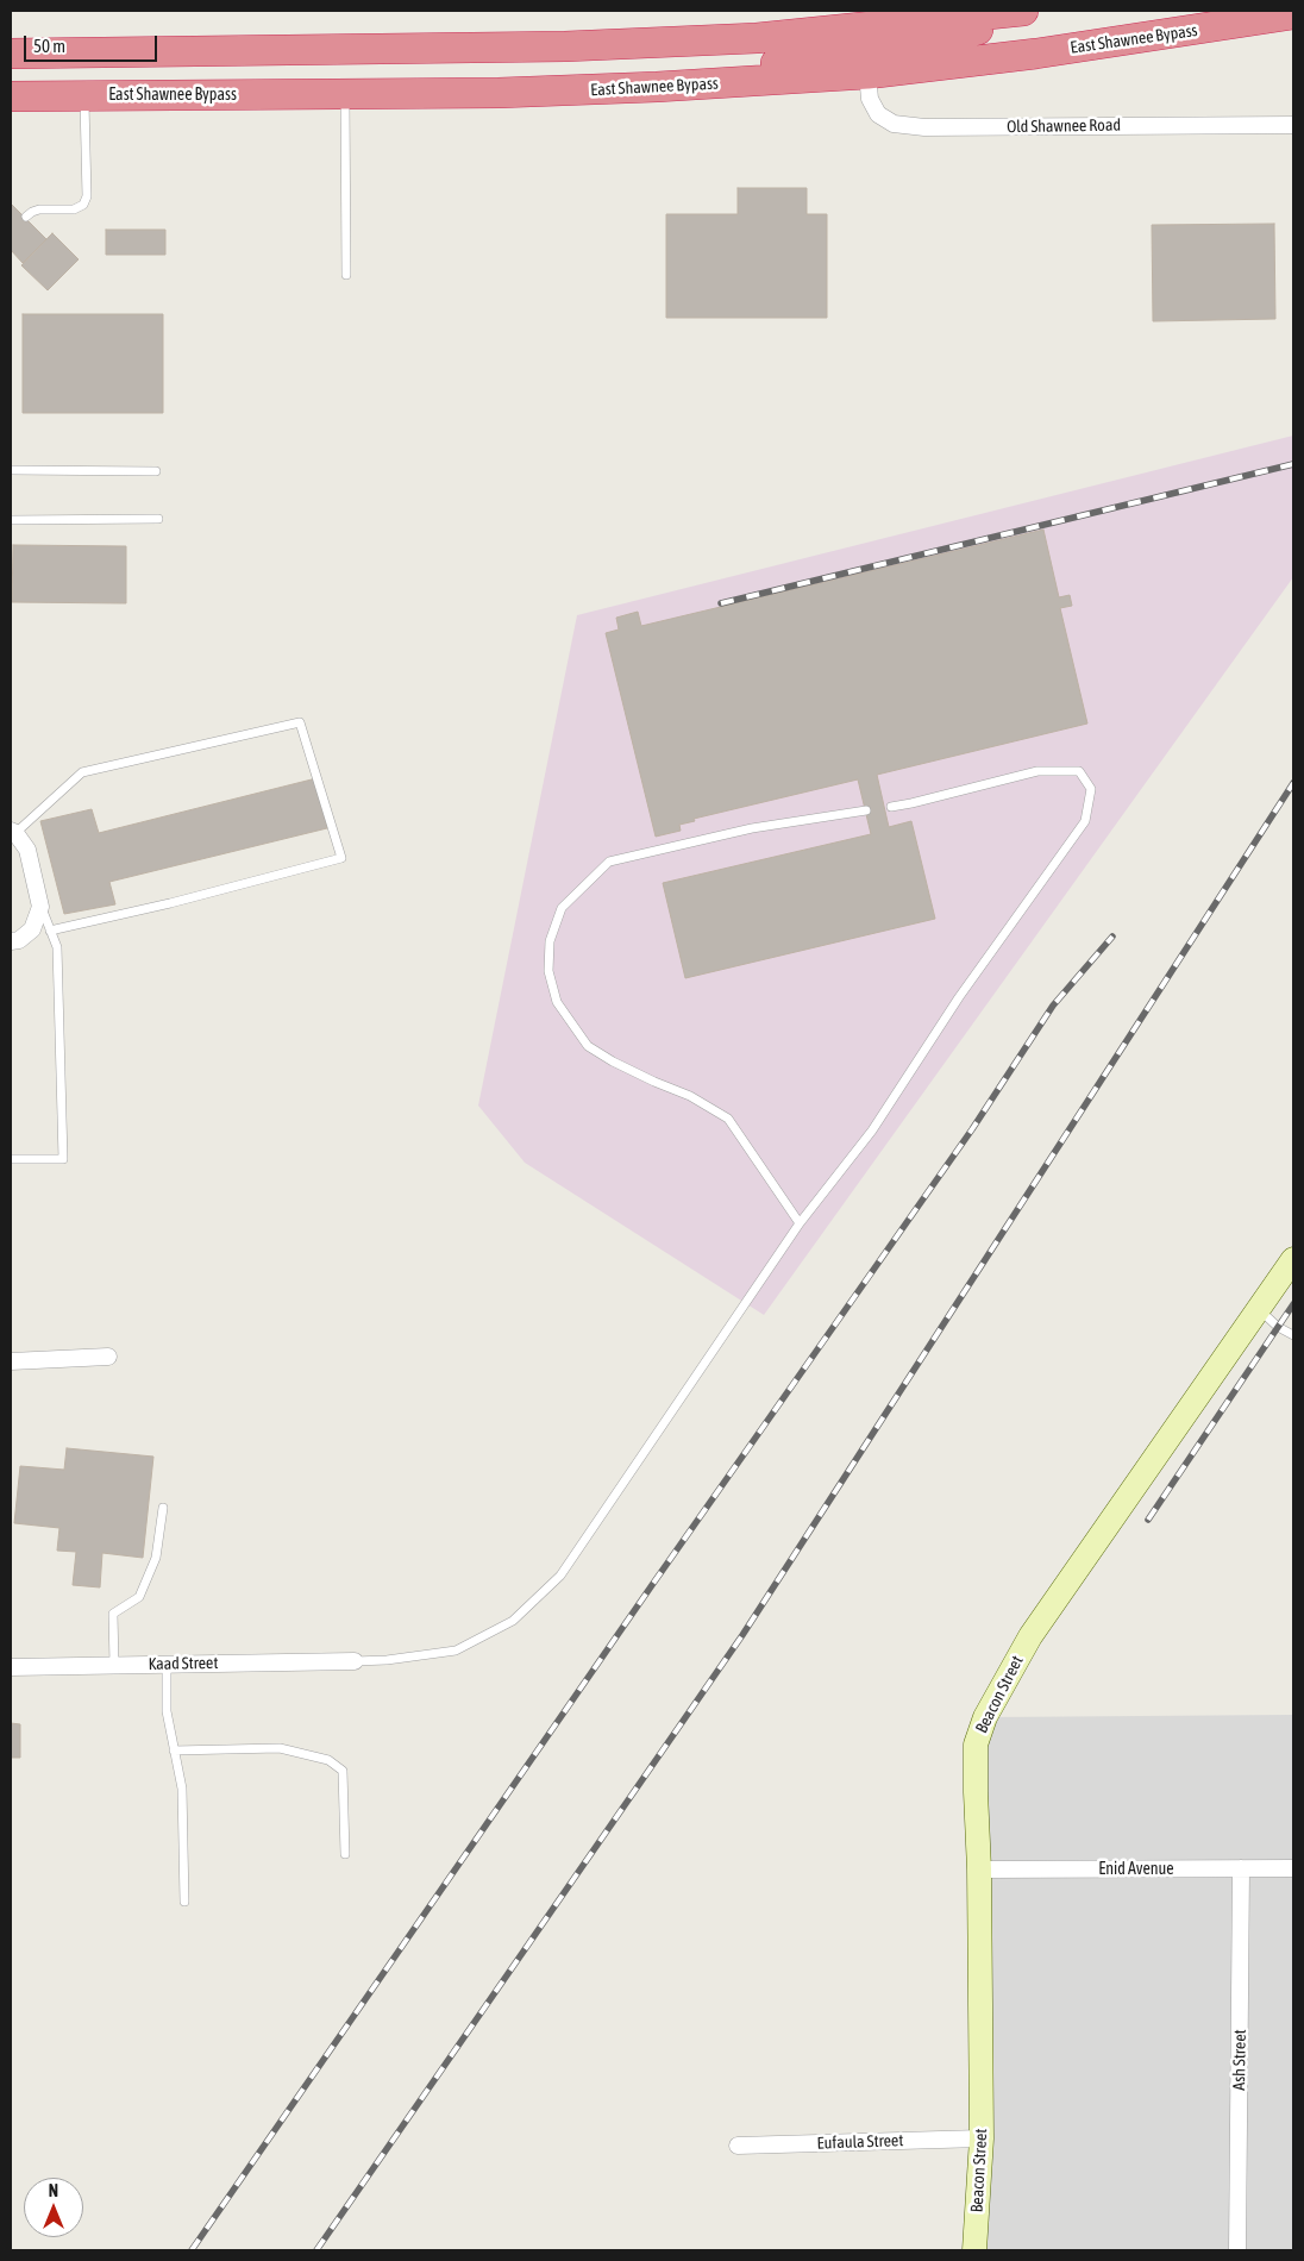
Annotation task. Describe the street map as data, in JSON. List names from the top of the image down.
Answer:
{
  "streets": {
    "highway": ["East Shawnee Bypass"],
    "street": [
      "Old Shawnee Road",
      "Kaad Street",
      "Beacon Street",
      "Enid Avenue",
      "Ash Street",
      "Eufaula Street"
    ]
  },
  "crossings": [
    ["East Shawnee Bypass", "Old Shawnee Road"],
    ["Beacon Street", "Enid Avenue"],
    ["Beacon Street", "Eufaula Street"],
    ["Enid Avenue", "Ash Street"]
  ],
  "scale_bar": "50 m",
  "north": "top"
}
